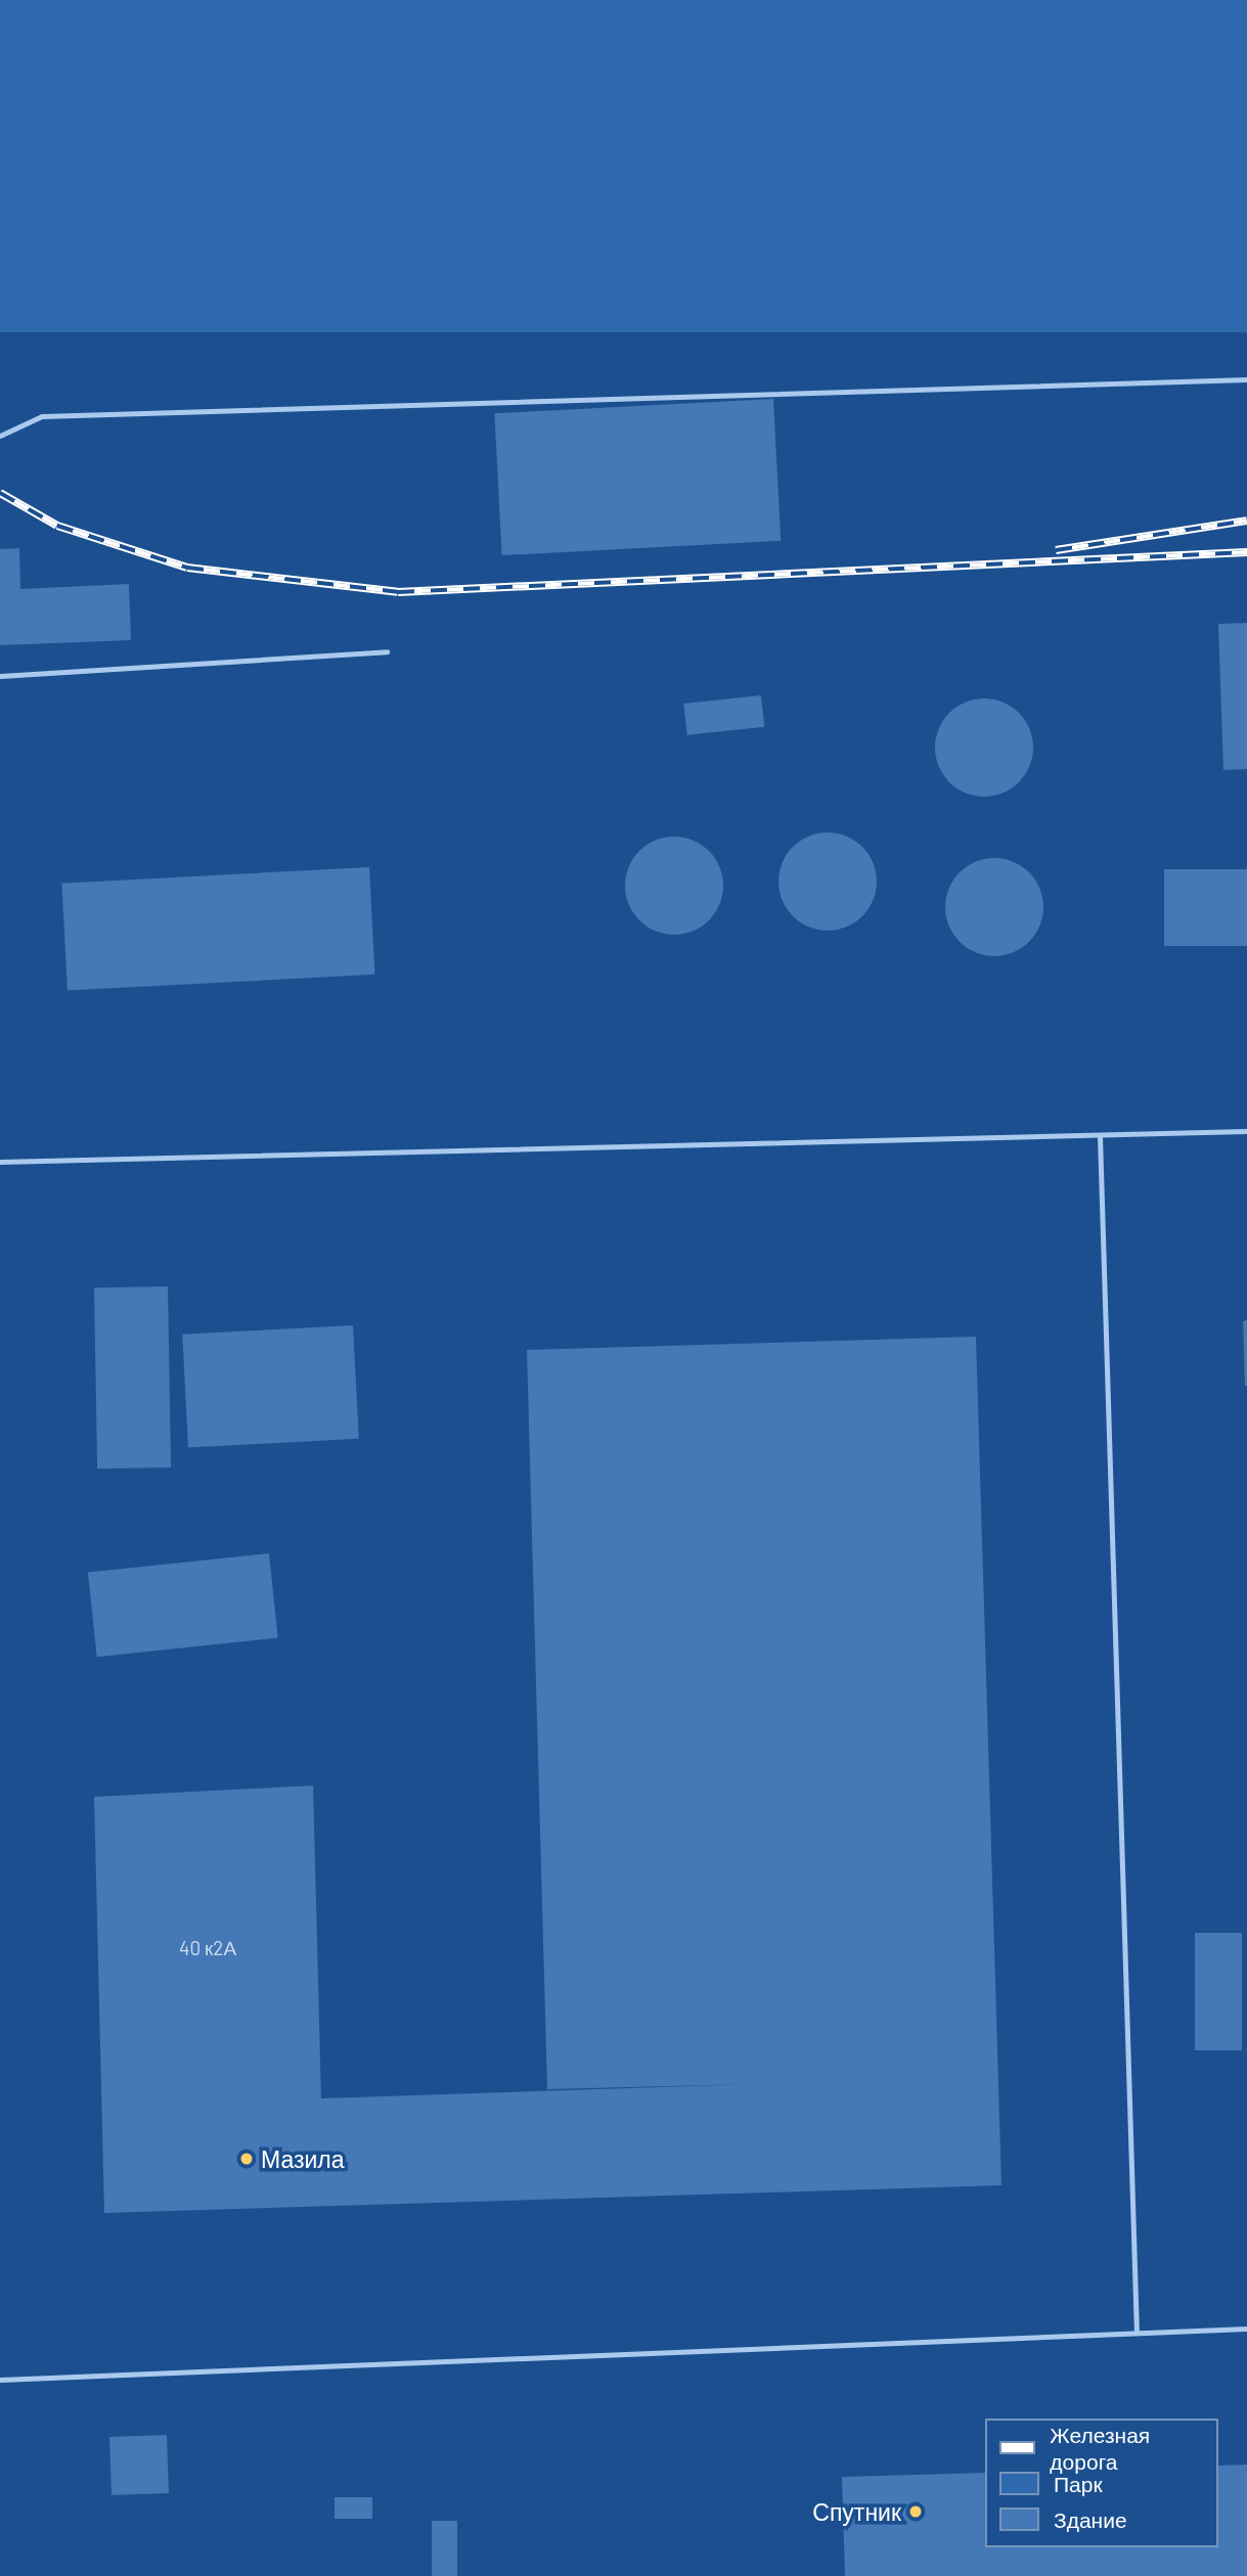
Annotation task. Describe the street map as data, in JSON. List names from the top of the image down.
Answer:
{
  "places": ["Мазила", "Спутник"],
  "house_numbers": ["40 к2А"],
  "legend": ["Железная дорога", "Парк", "Здание"]
}
